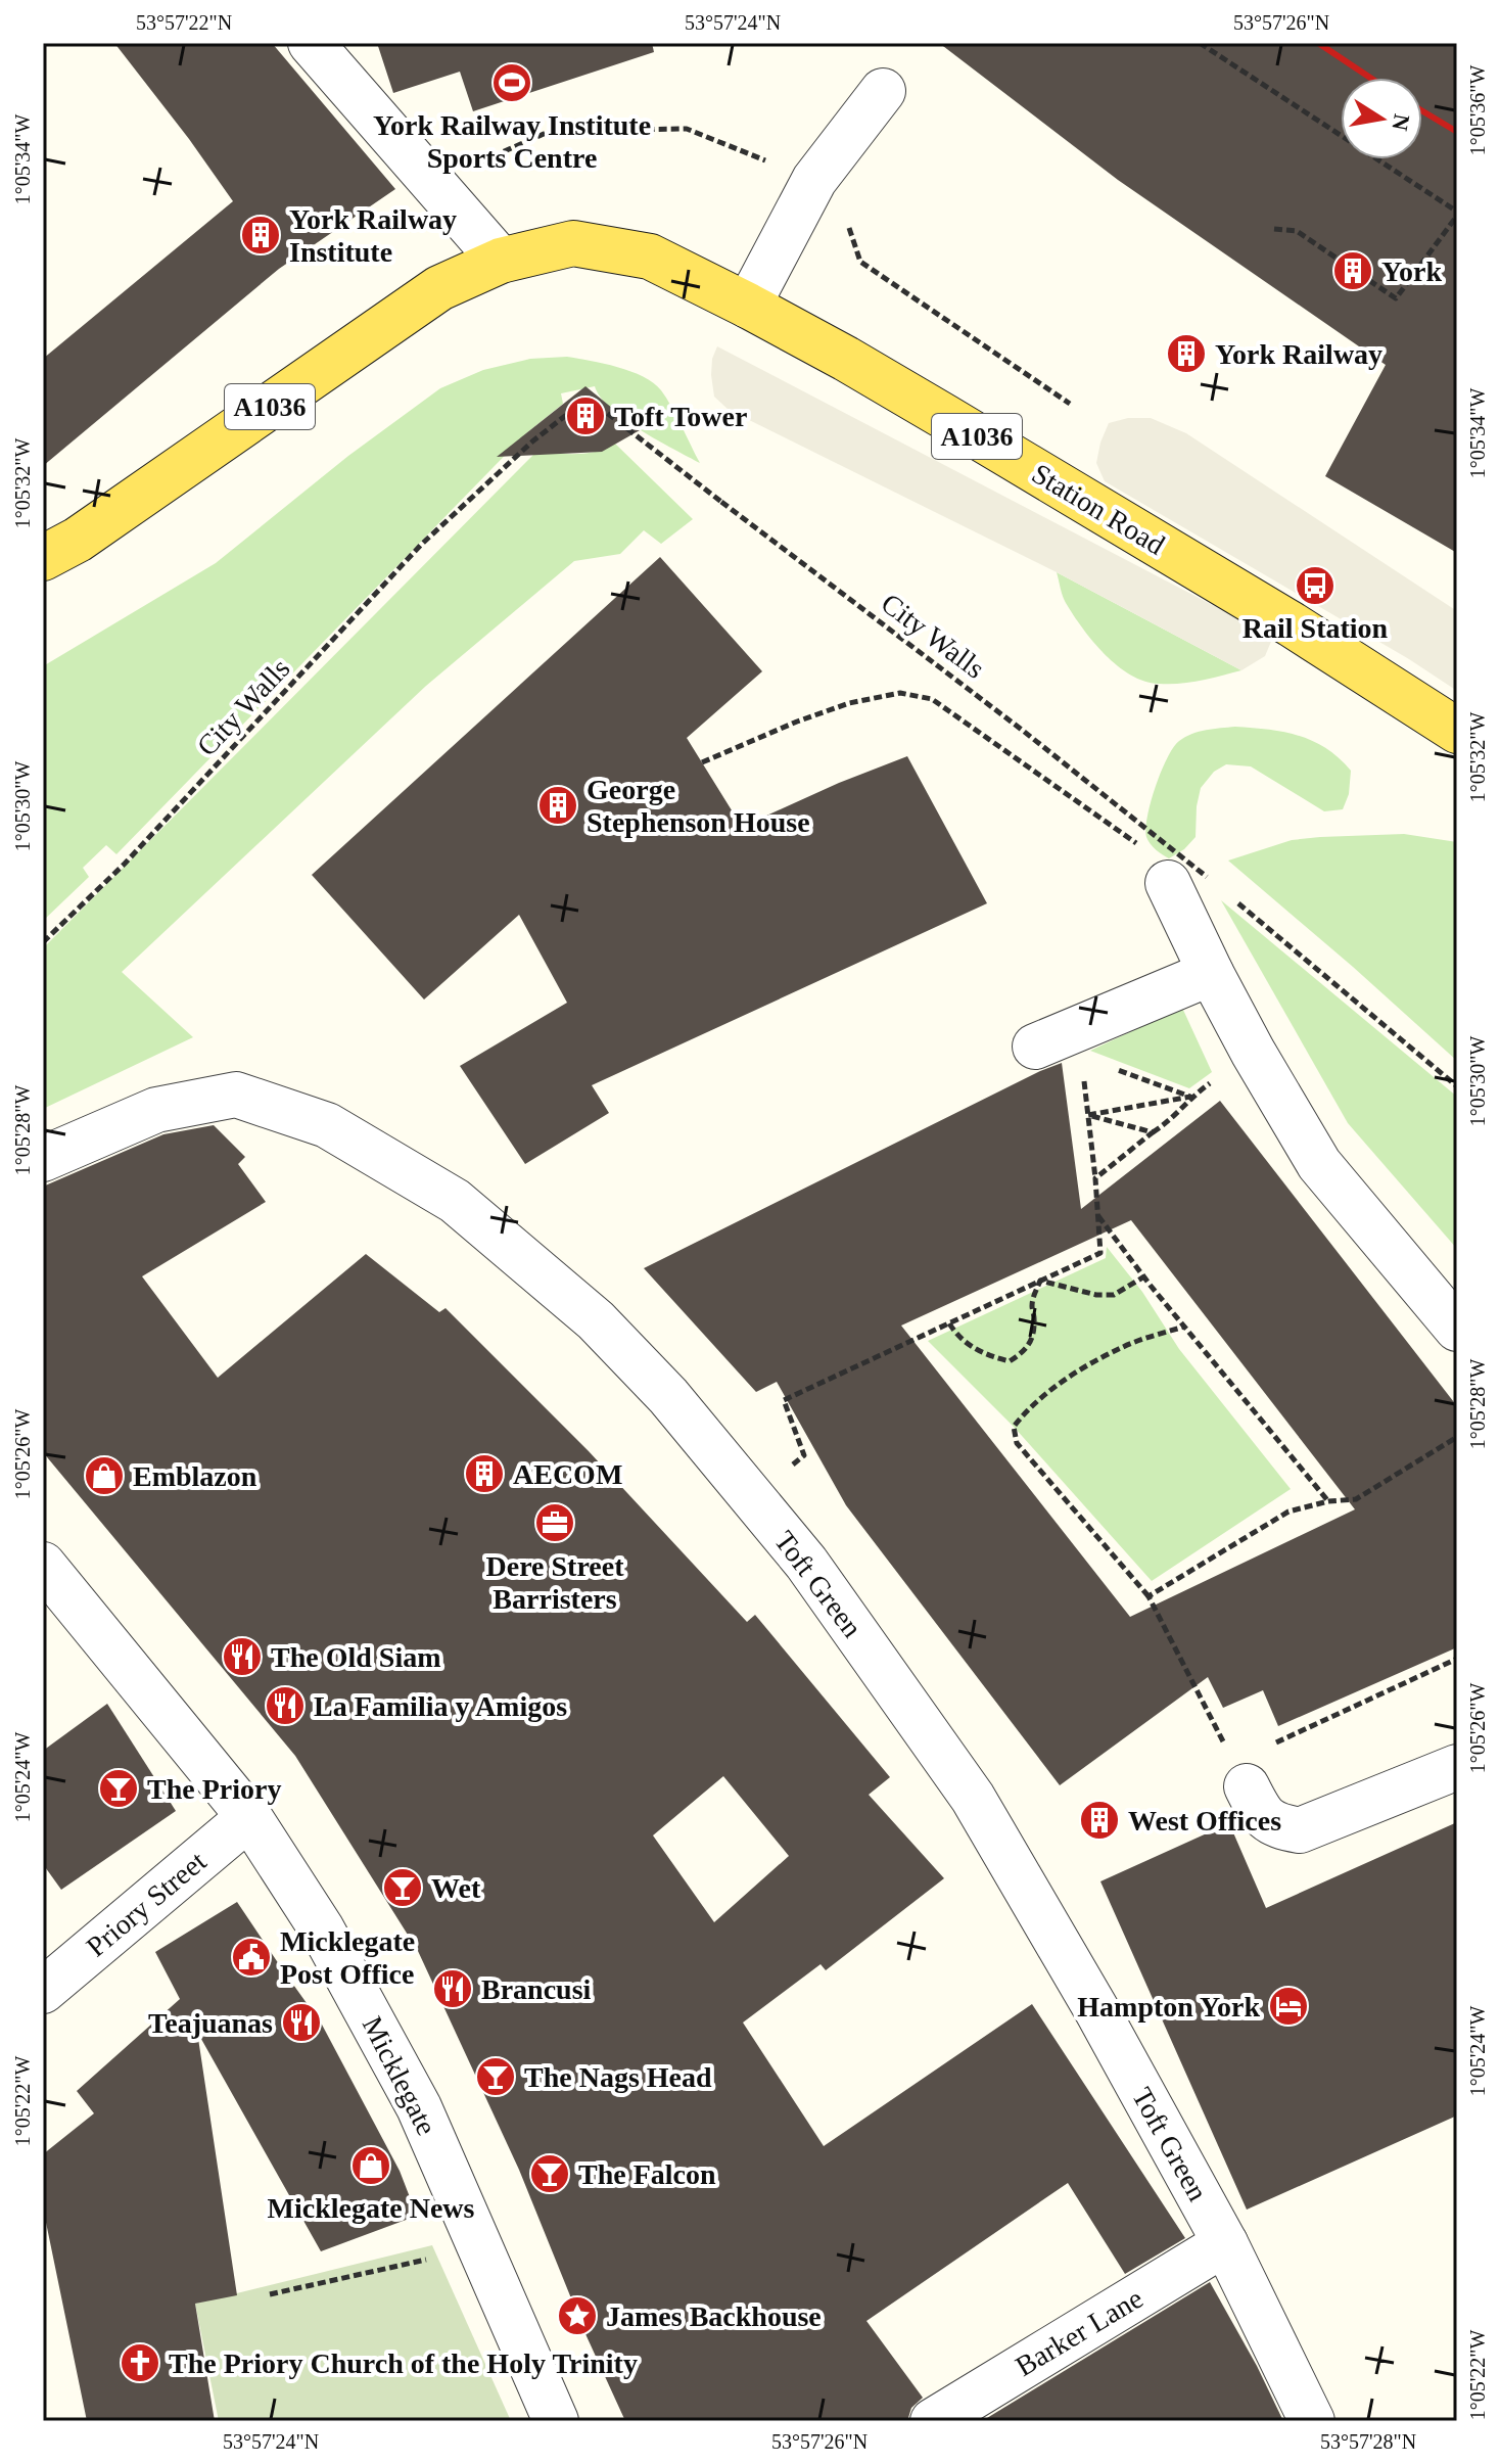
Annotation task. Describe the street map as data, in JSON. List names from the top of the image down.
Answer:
{
  "streets": {
    "main road": ["A1036", "Station Road"],
    "street": [
      "Toft Green",
      "Priory Street",
      "Micklegate",
      "Barker Lane"
    ],
    "path": ["City Walls"]
  },
  "crossings": [
    ["A1036", "Station Road"],
    ["Toft Green", "Barker Lane"],
    ["Priory Street", "Micklegate"]
  ],
  "places": {
    "sports": ["York Railway Institute Sports Centre"],
    "building": [
      "York Railway Institute",
      "York",
      "York Railway",
      "Toft Tower",
      "George Stephenson House",
      "AECOM",
      "West Offices"
    ],
    "bus stop": ["Rail Station"],
    "shop": ["Emblazon", "Micklegate News"],
    "office": ["Dere Street Barristers"],
    "restaurant": [
      "The Old Siam",
      "La Familia y Amigos",
      "Brancusi",
      "Teajuanas"
    ],
    "bar": [
      "The Priory",
      "Wet",
      "The Nags Head",
      "The Falcon"
    ],
    "public building": ["Micklegate Post Office"],
    "hotel": ["Hampton York"],
    "place": ["James Backhouse"],
    "church": ["The Priory Church of the Holy Trinity"]
  },
  "north": "right",
  "coordinates": [
    "53°57'22\"N",
    "53°57'24\"N",
    "53°57'26\"N",
    "1°05'36\"W",
    "1°05'34\"W",
    "1°05'32\"W",
    "1°05'30\"W",
    "1°05'28\"W",
    "1°05'26\"W",
    "1°05'24\"W",
    "1°05'22\"W",
    "53°57'28\"N"
  ]
}
